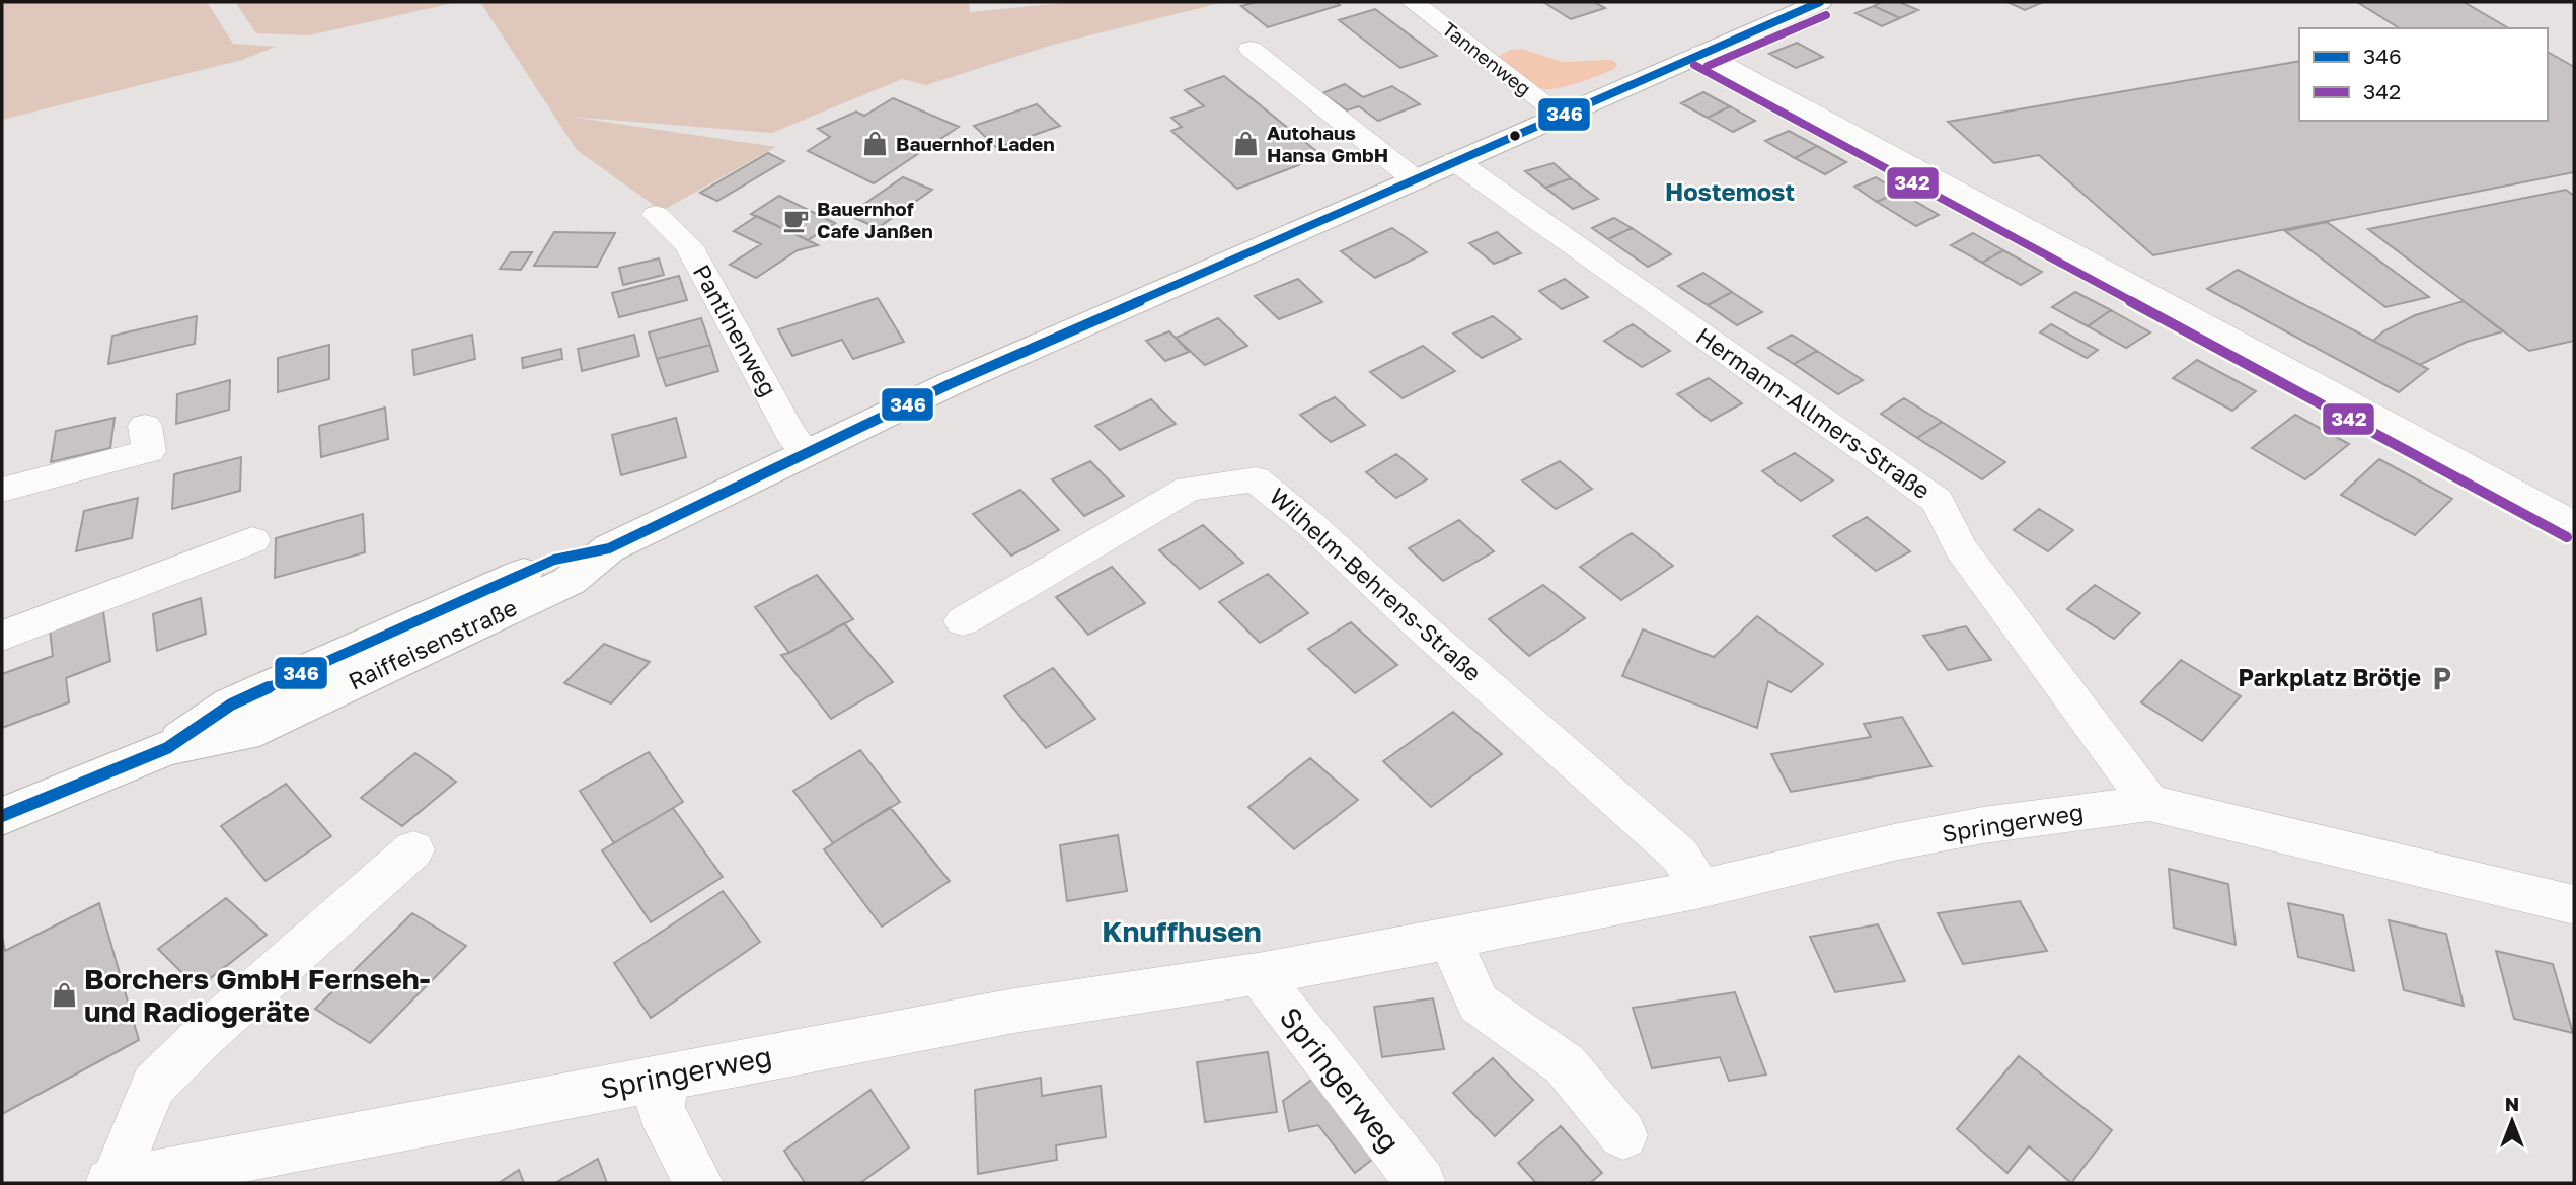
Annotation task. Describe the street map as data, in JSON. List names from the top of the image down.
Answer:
{
  "streets": {
    "street": [
      "Tannenweg",
      "Pantinenweg",
      "Hermann-Allmers-Straße",
      "Wilhelm-Behrens-Straße",
      "Raiffeisenstraße",
      "Springerweg"
    ]
  },
  "crossings": [
    ["Tannenweg", "Raiffeisenstraße"],
    ["Pantinenweg", "Raiffeisenstraße"],
    ["Hermann-Allmers-Straße", "Raiffeisenstraße"],
    ["Hermann-Allmers-Straße", "Springerweg"],
    ["Wilhelm-Behrens-Straße", "Springerweg"]
  ],
  "districts": ["Hostemost", "Knuffhusen"],
  "places": {
    "shop": ["Bauernhof Laden", "Autohaus Hansa GmbH", "Borchers GmbH Fernseh- und Radiogeräte"],
    "cafe": ["Bauernhof Cafe Janßen"],
    "parking": ["Parkplatz Brötje"]
  },
  "lines": ["transit line 346", "transit line 342"],
  "legend": ["346", "342"],
  "north": "top"
}
